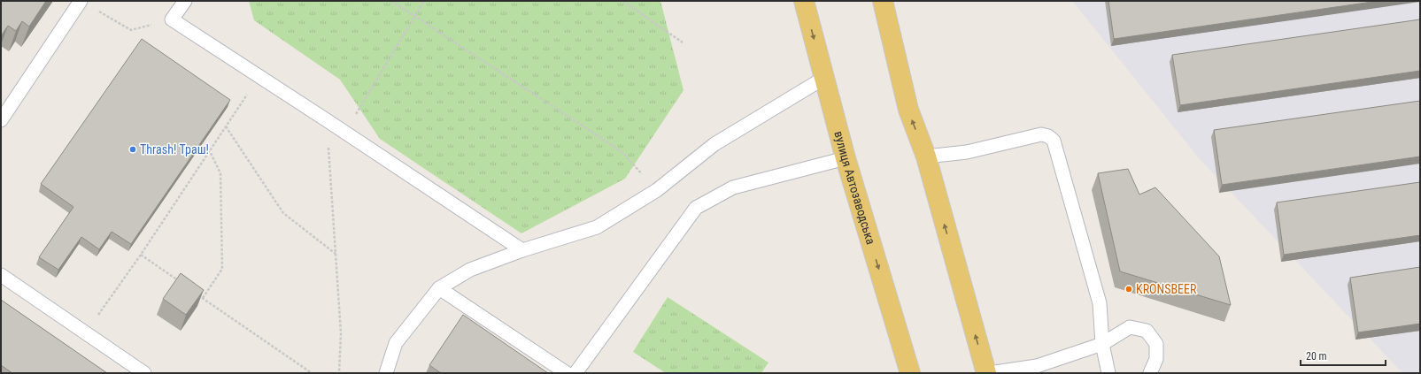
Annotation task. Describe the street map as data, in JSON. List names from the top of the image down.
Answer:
{
  "streets": {
    "main road": ["вулиця Автозаводська"]
  },
  "places": ["Thrash! Траш!", "KRONSBEER"],
  "scale_bar": "20 m"
}
